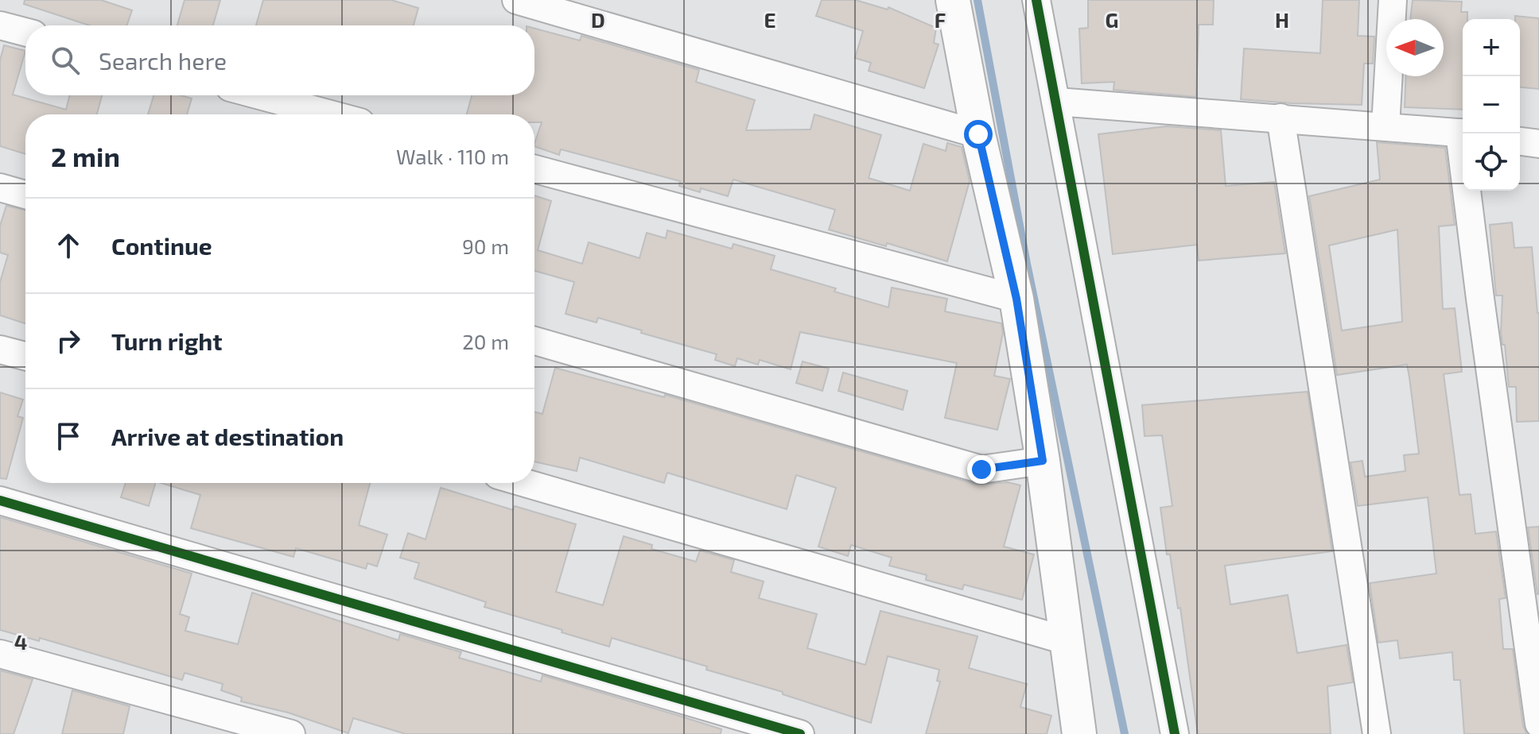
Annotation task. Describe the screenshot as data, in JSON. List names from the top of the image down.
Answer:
{
  "north": "left",
  "page": {
    "map_buttons": ["+", "−"],
    "search": "Search here",
    "heading": ["2 min", "Walk · 110 m"],
    "list": [
      ["Continue", "90 m"],
      ["Turn right", "20 m"],
      "Arrive at destination"
    ]
  },
  "grid": {
    "columns": [
      "D",
      "E",
      "F",
      "G",
      "H"
    ],
    "rows": ["4"]
  }
}
